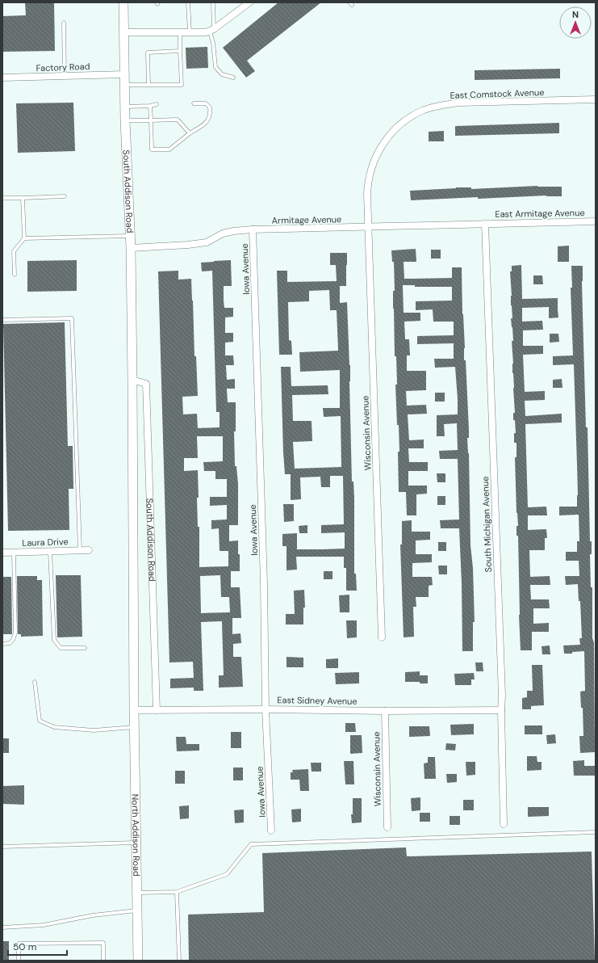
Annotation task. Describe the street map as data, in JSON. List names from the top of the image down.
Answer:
{
  "streets": {
    "street": [
      "Factory Road",
      "East Comstock Avenue",
      "South Addison Road",
      "East Armitage Avenue",
      "Armitage Avenue",
      "Iowa Avenue",
      "Wisconsin Avenue",
      "South Michigan Avenue",
      "Laura Drive",
      "East Sidney Avenue",
      "North Addison Road"
    ]
  },
  "crossings": [
    ["Factory Road", "South Addison Road"],
    ["East Comstock Avenue", "Armitage Avenue"],
    ["East Comstock Avenue", "Wisconsin Avenue"],
    ["South Addison Road", "Armitage Avenue"],
    ["South Addison Road", "East Sidney Avenue"],
    ["South Addison Road", "North Addison Road"],
    ["East Armitage Avenue", "Armitage Avenue"],
    ["East Armitage Avenue", "South Michigan Avenue"],
    ["Armitage Avenue", "Iowa Avenue"],
    ["Armitage Avenue", "Wisconsin Avenue"],
    ["Armitage Avenue", "South Michigan Avenue"],
    ["Iowa Avenue", "East Sidney Avenue"],
    ["Wisconsin Avenue", "East Sidney Avenue"],
    ["South Michigan Avenue", "East Sidney Avenue"],
    ["East Sidney Avenue", "North Addison Road"]
  ],
  "scale_bar": "50 m",
  "north": "top"
}
